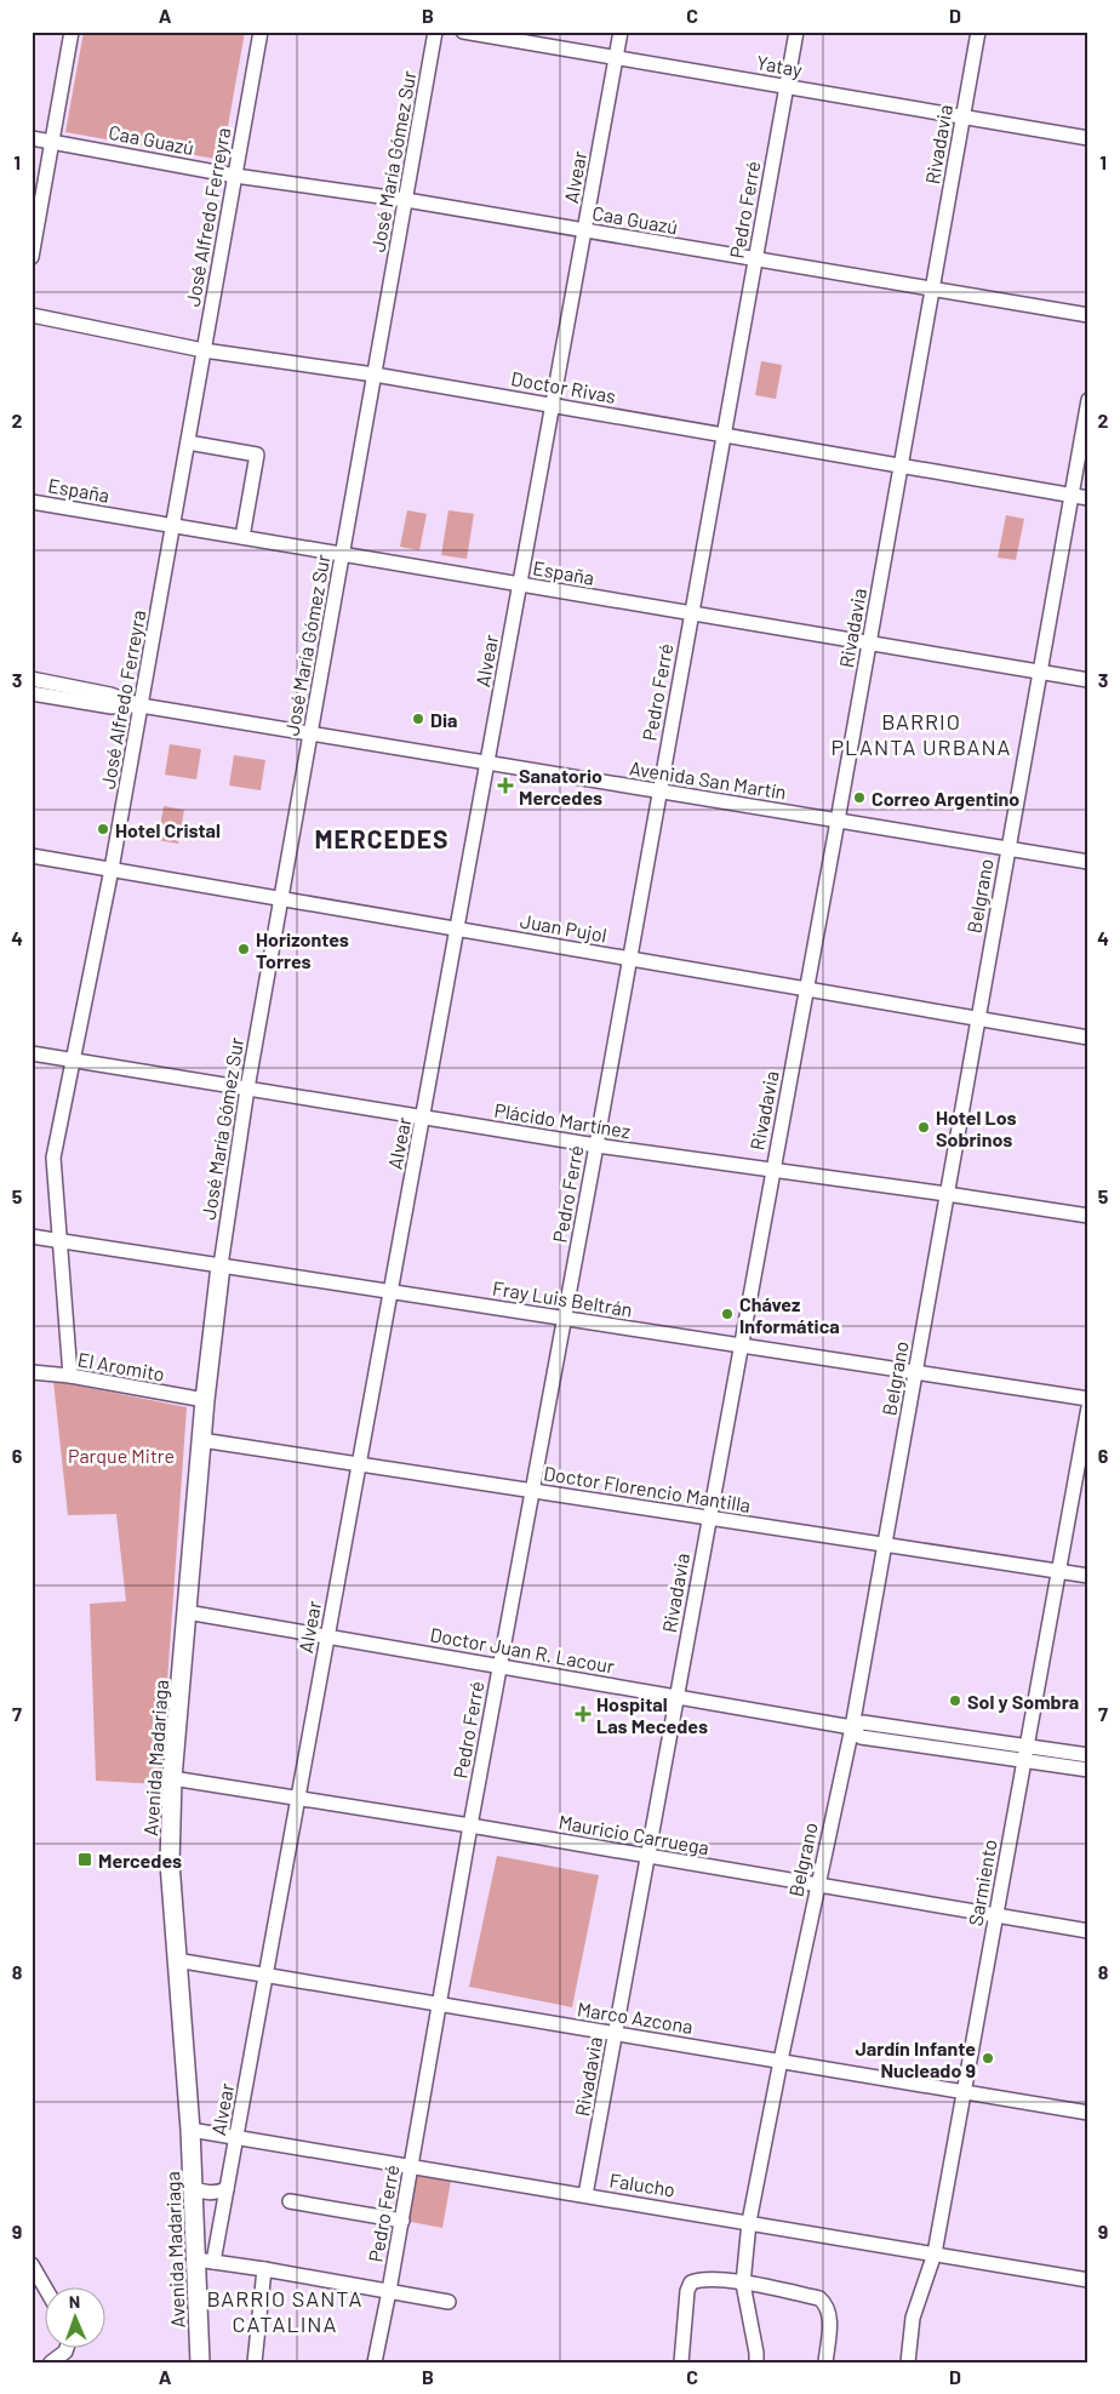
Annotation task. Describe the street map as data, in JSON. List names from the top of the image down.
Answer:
{
  "streets": {
    "main road": ["Avenida Madariaga"],
    "street": [
      "Yatay",
      "Caa Guazú",
      "Rivadavia",
      "José María Gómez Sur",
      "Alvear",
      "Pedro Ferré",
      "José Alfredo Ferreyra",
      "Doctor Rivas",
      "España",
      "Avenida San Martín",
      "Belgrano",
      "Juan Pujol",
      "Plácido Martínez",
      "Fray Luis Beltrán",
      "El Aromito",
      "Doctor Florencio Mantilla",
      "Doctor Juan R. Lacour",
      "Mauricio Carruega",
      "Sarmiento",
      "Marco Azcona",
      "Falucho"
    ]
  },
  "crossings": [
    ["Yatay", "Rivadavia"],
    ["Yatay", "Alvear"],
    ["Yatay", "Pedro Ferré"],
    ["Caa Guazú", "Rivadavia"],
    ["Caa Guazú", "José María Gómez Sur"],
    ["Caa Guazú", "Alvear"],
    ["Caa Guazú", "Pedro Ferré"],
    ["Caa Guazú", "José Alfredo Ferreyra"],
    ["Rivadavia", "Doctor Rivas"],
    ["Rivadavia", "España"],
    ["Rivadavia", "Avenida San Martín"],
    ["Rivadavia", "Juan Pujol"],
    ["Rivadavia", "Plácido Martínez"],
    ["Rivadavia", "Fray Luis Beltrán"],
    ["Rivadavia", "Doctor Florencio Mantilla"],
    ["Rivadavia", "Doctor Juan R. Lacour"],
    ["Rivadavia", "Mauricio Carruega"],
    ["Rivadavia", "Marco Azcona"],
    ["Rivadavia", "Falucho"],
    ["José María Gómez Sur", "Doctor Rivas"],
    ["José María Gómez Sur", "España"],
    ["José María Gómez Sur", "Avenida San Martín"],
    ["José María Gómez Sur", "Juan Pujol"],
    ["José María Gómez Sur", "Plácido Martínez"],
    ["José María Gómez Sur", "Fray Luis Beltrán"],
    ["José María Gómez Sur", "Avenida Madariaga"],
    ["Alvear", "Doctor Rivas"],
    ["Alvear", "España"],
    ["Alvear", "Avenida San Martín"],
    ["Alvear", "Juan Pujol"],
    ["Alvear", "Plácido Martínez"],
    ["Alvear", "Fray Luis Beltrán"],
    ["Alvear", "Doctor Florencio Mantilla"],
    ["Alvear", "Doctor Juan R. Lacour"],
    ["Alvear", "Avenida Madariaga"],
    ["Alvear", "Mauricio Carruega"],
    ["Alvear", "Marco Azcona"],
    ["Alvear", "Falucho"],
    ["Pedro Ferré", "Doctor Rivas"],
    ["Pedro Ferré", "España"],
    ["Pedro Ferré", "Avenida San Martín"],
    ["Pedro Ferré", "Juan Pujol"],
    ["Pedro Ferré", "Plácido Martínez"],
    ["Pedro Ferré", "Fray Luis Beltrán"],
    ["Pedro Ferré", "Doctor Florencio Mantilla"],
    ["Pedro Ferré", "Doctor Juan R. Lacour"],
    ["Pedro Ferré", "Mauricio Carruega"],
    ["Pedro Ferré", "Marco Azcona"],
    ["Pedro Ferré", "Falucho"],
    ["José Alfredo Ferreyra", "Doctor Rivas"],
    ["José Alfredo Ferreyra", "España"],
    ["José Alfredo Ferreyra", "Avenida San Martín"],
    ["José Alfredo Ferreyra", "Juan Pujol"],
    ["José Alfredo Ferreyra", "Plácido Martínez"],
    ["José Alfredo Ferreyra", "Fray Luis Beltrán"],
    ["José Alfredo Ferreyra", "El Aromito"],
    ["Doctor Rivas", "Belgrano"],
    ["España", "Belgrano"],
    ["Avenida San Martín", "Belgrano"],
    ["Belgrano", "Juan Pujol"],
    ["Belgrano", "Plácido Martínez"],
    ["Belgrano", "Fray Luis Beltrán"],
    ["Belgrano", "Doctor Florencio Mantilla"],
    ["Belgrano", "Doctor Juan R. Lacour"],
    ["Belgrano", "Mauricio Carruega"],
    ["Belgrano", "Marco Azcona"],
    ["Belgrano", "Falucho"],
    ["Fray Luis Beltrán", "Avenida Madariaga"],
    ["El Aromito", "Avenida Madariaga"],
    ["Doctor Florencio Mantilla", "Avenida Madariaga"],
    ["Doctor Florencio Mantilla", "Sarmiento"],
    ["Doctor Juan R. Lacour", "Avenida Madariaga"],
    ["Avenida Madariaga", "Mauricio Carruega"],
    ["Avenida Madariaga", "Marco Azcona"],
    ["Avenida Madariaga", "Falucho"],
    ["Mauricio Carruega", "Sarmiento"],
    ["Sarmiento", "Marco Azcona"],
    ["Sarmiento", "Falucho"]
  ],
  "districts": ["BARRIO PLANTA URBANA", "MERCEDES", "BARRIO SANTA CATALINA"],
  "parks": ["Parque Mitre"],
  "places": {
    "other": [
      "Dia",
      "Correo Argentino",
      "Hotel Cristal",
      "Horizontes Torres",
      "Hotel Los Sobrinos",
      "Chávez Informática",
      "Sol y Sombra",
      "Jardín Infante Nucleado 9"
    ],
    "health": ["Sanatorio Mercedes", "Hospital Las Mecedes"],
    "transit": ["Mercedes"]
  },
  "north": "top",
  "grid": {
    "columns": [
      "A",
      "B",
      "C",
      "D"
    ],
    "rows": [
      "1",
      "2",
      "3",
      "4",
      "5",
      "6",
      "7",
      "8",
      "9"
    ]
  }
}
